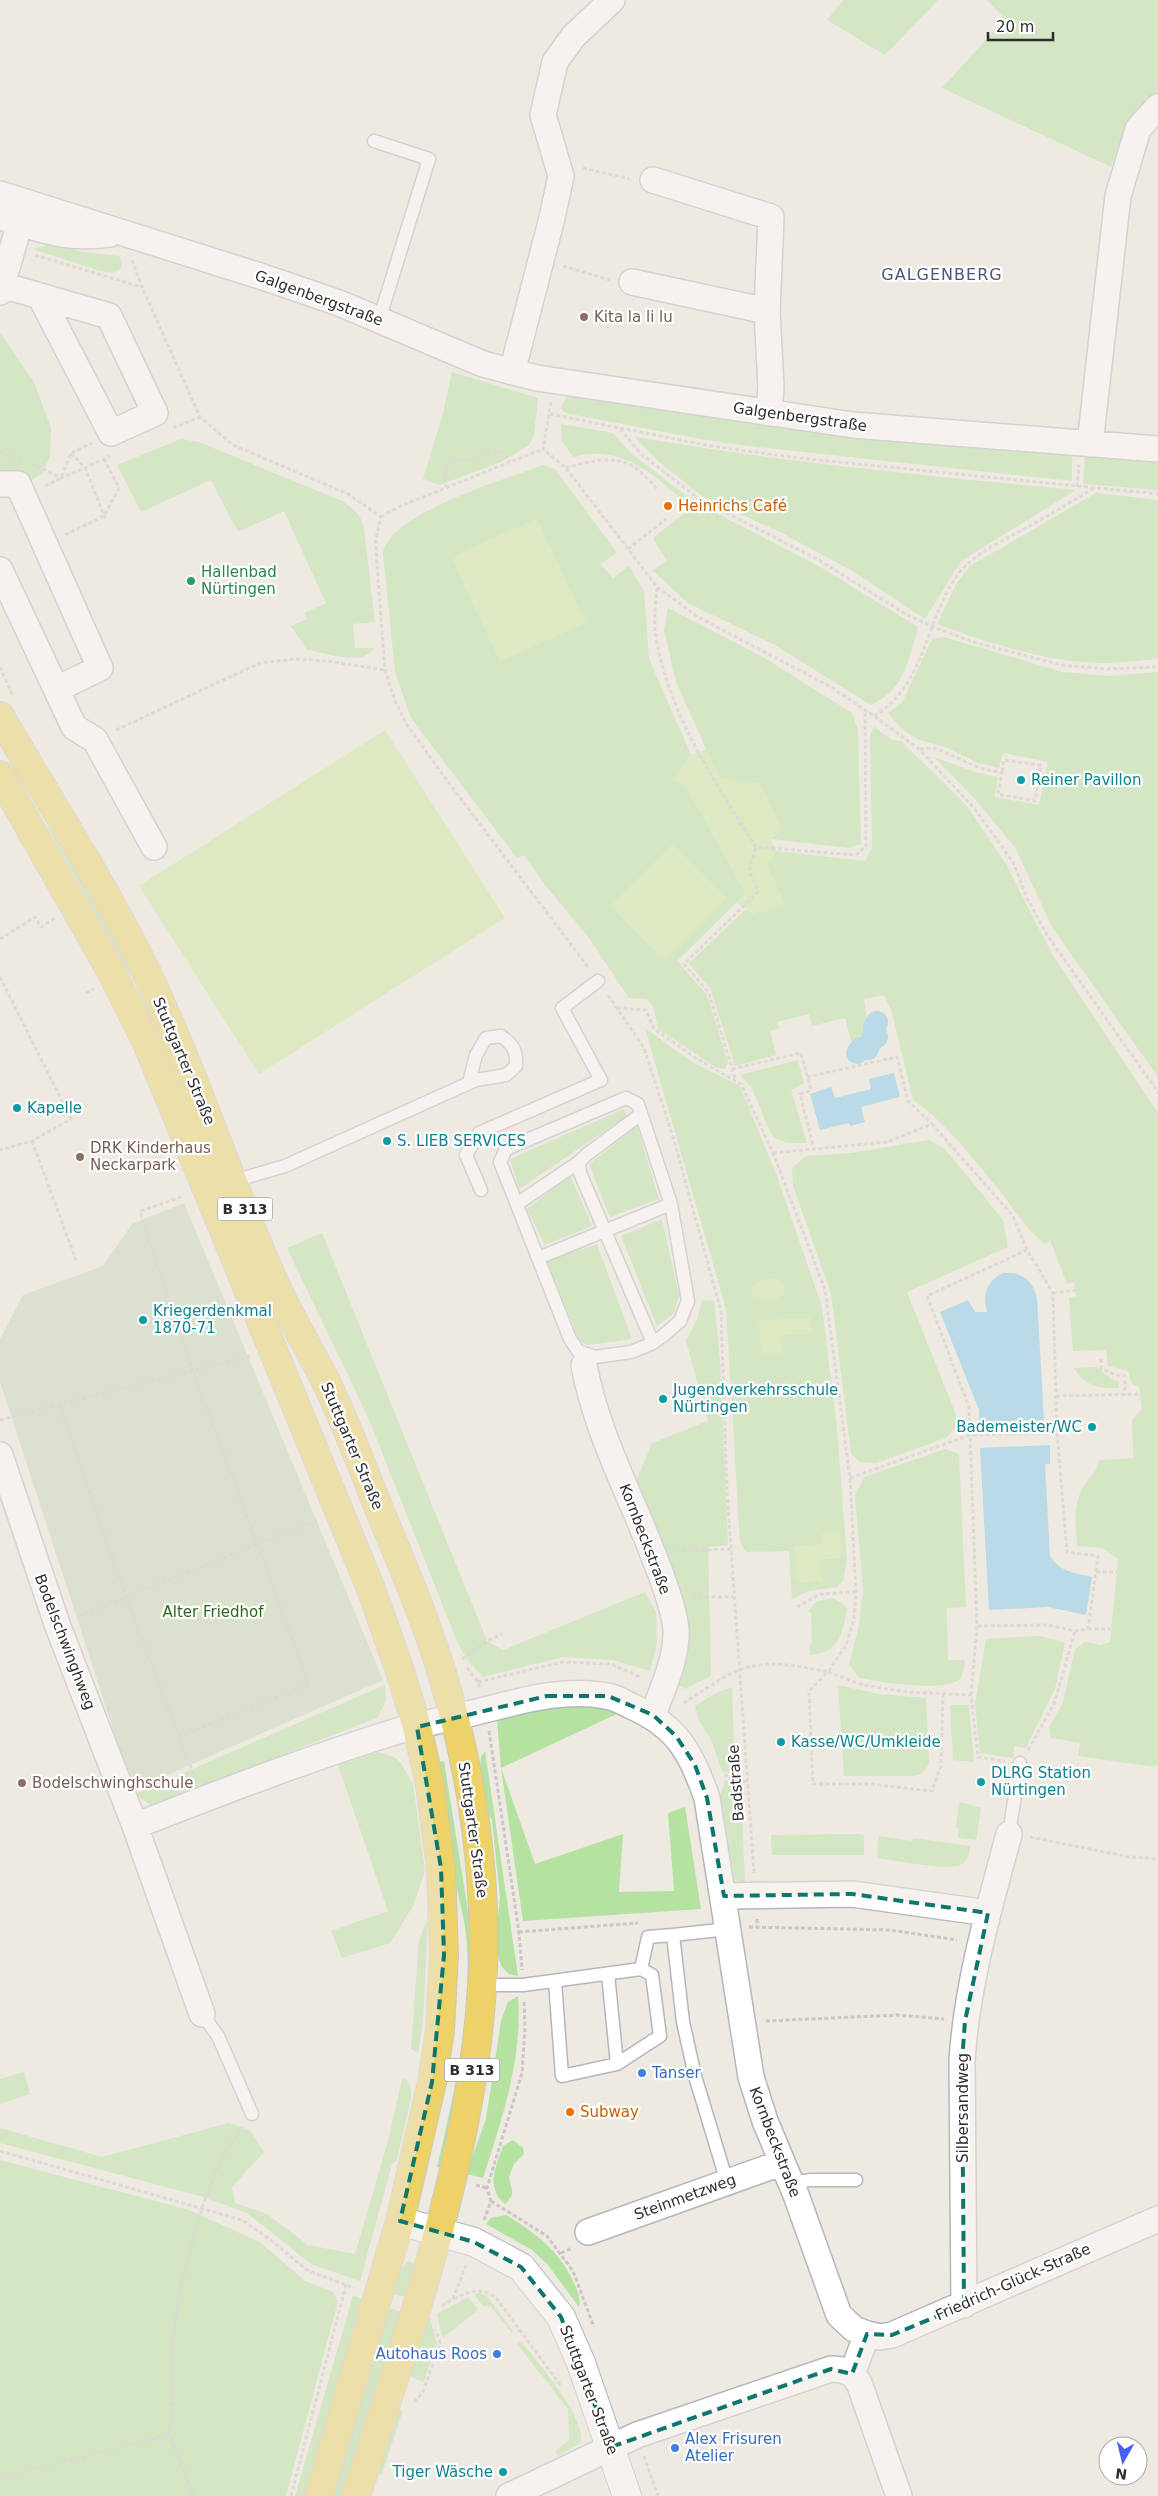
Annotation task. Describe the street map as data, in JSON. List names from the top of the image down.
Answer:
{
  "streets": {
    "main road": ["Stuttgarter Straße", "B 313"],
    "street": [
      "Galgenbergstraße",
      "Kornbeckstraße",
      "Bodelschwinghweg",
      "Silbersandweg",
      "Steinmetzweg",
      "Friedrich-Glück-Straße"
    ],
    "path": ["Badstraße"]
  },
  "crossings": [
    ["Stuttgarter Straße", "B 313"],
    ["Stuttgarter Straße", "Kornbeckstraße"],
    ["Kornbeckstraße", "Steinmetzweg"],
    ["Kornbeckstraße", "Friedrich-Glück-Straße"],
    ["Silbersandweg", "Friedrich-Glück-Straße"]
  ],
  "districts": ["GALGENBERG"],
  "parks": ["Alter Friedhof"],
  "places": [
    "Kita la li lu",
    "Heinrichs Café",
    "Hallenbad Nürtingen",
    "Reiner Pavillon",
    "Kapelle",
    "S. LIEB SERVICES",
    "DRK Kinderhaus Neckarpark",
    "Kriegerdenkmal 1870-71",
    "Jugendverkehrsschule Nürtingen",
    "Bademeister/WC",
    "Kasse/WC/Umkleide",
    "DLRG Station Nürtingen",
    "Bodelschwinghschule",
    "Tanser",
    "Subway",
    "Autohaus Roos",
    "Alex Frisuren Atelier",
    "Tiger Wäsche"
  ],
  "scale_bar": "20 m",
  "north": "bottom"
}
